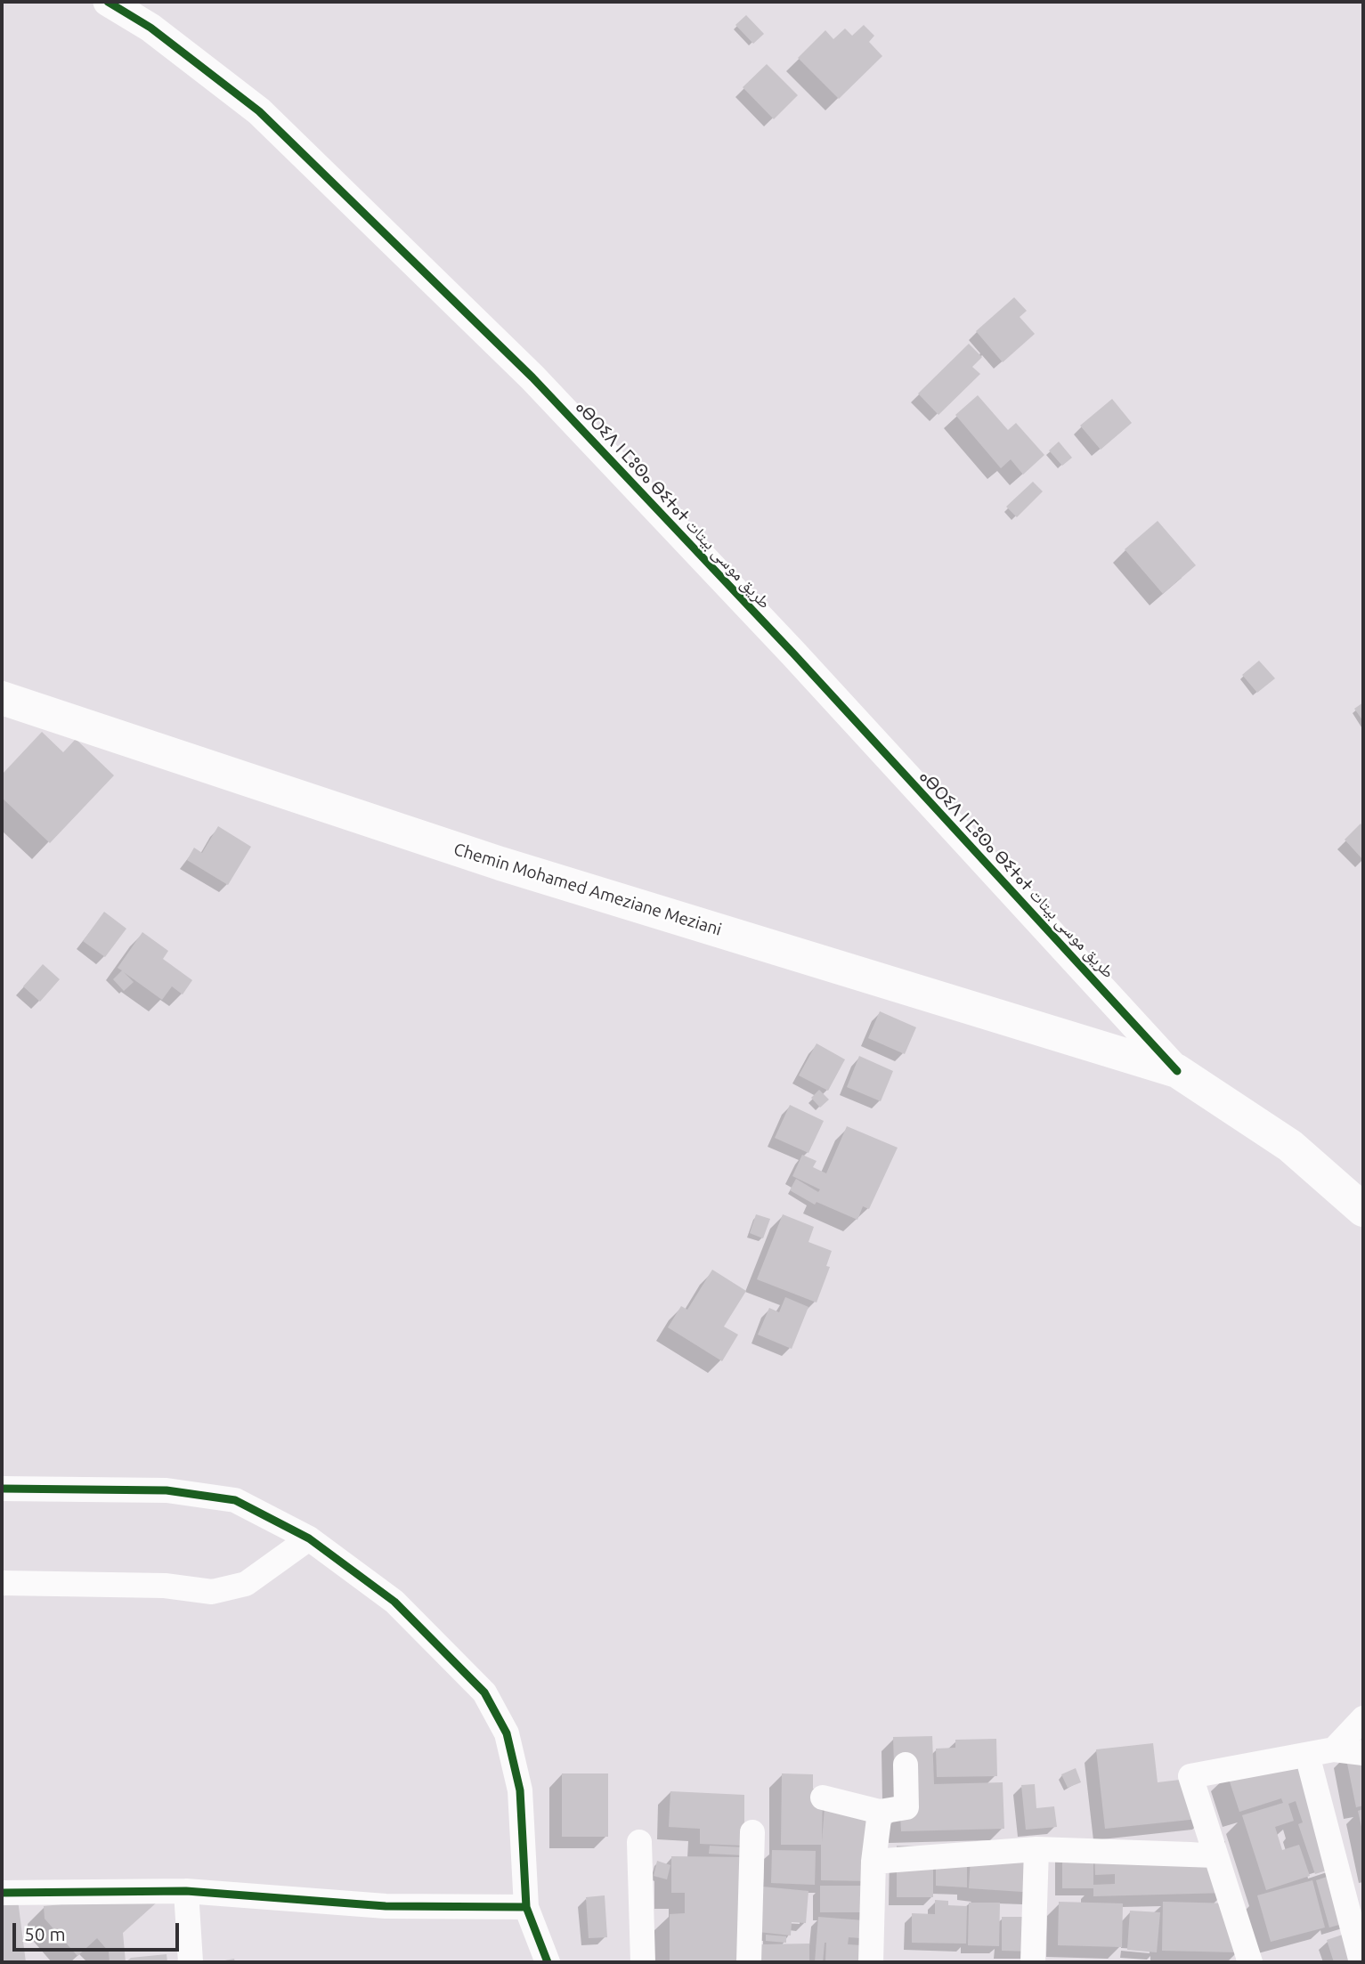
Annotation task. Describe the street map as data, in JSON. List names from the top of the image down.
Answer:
{
  "streets": {
    "main road": ["Chemin Mohamed Ameziane Meziani"],
    "street": ["ⴰⴱⵔⵉⴷ ⵏ ⵎⵓⵙⴰ ⴱⵉⵜⴰⵜ طريق موسى بيتات"]
  },
  "crossings": [
    ["ⴰⴱⵔⵉⴷ ⵏ ⵎⵓⵙⴰ ⴱⵉⵜⴰⵜ طريق موسى بيتات", "Chemin Mohamed Ameziane Meziani"]
  ],
  "scale_bar": "50 m"
}
